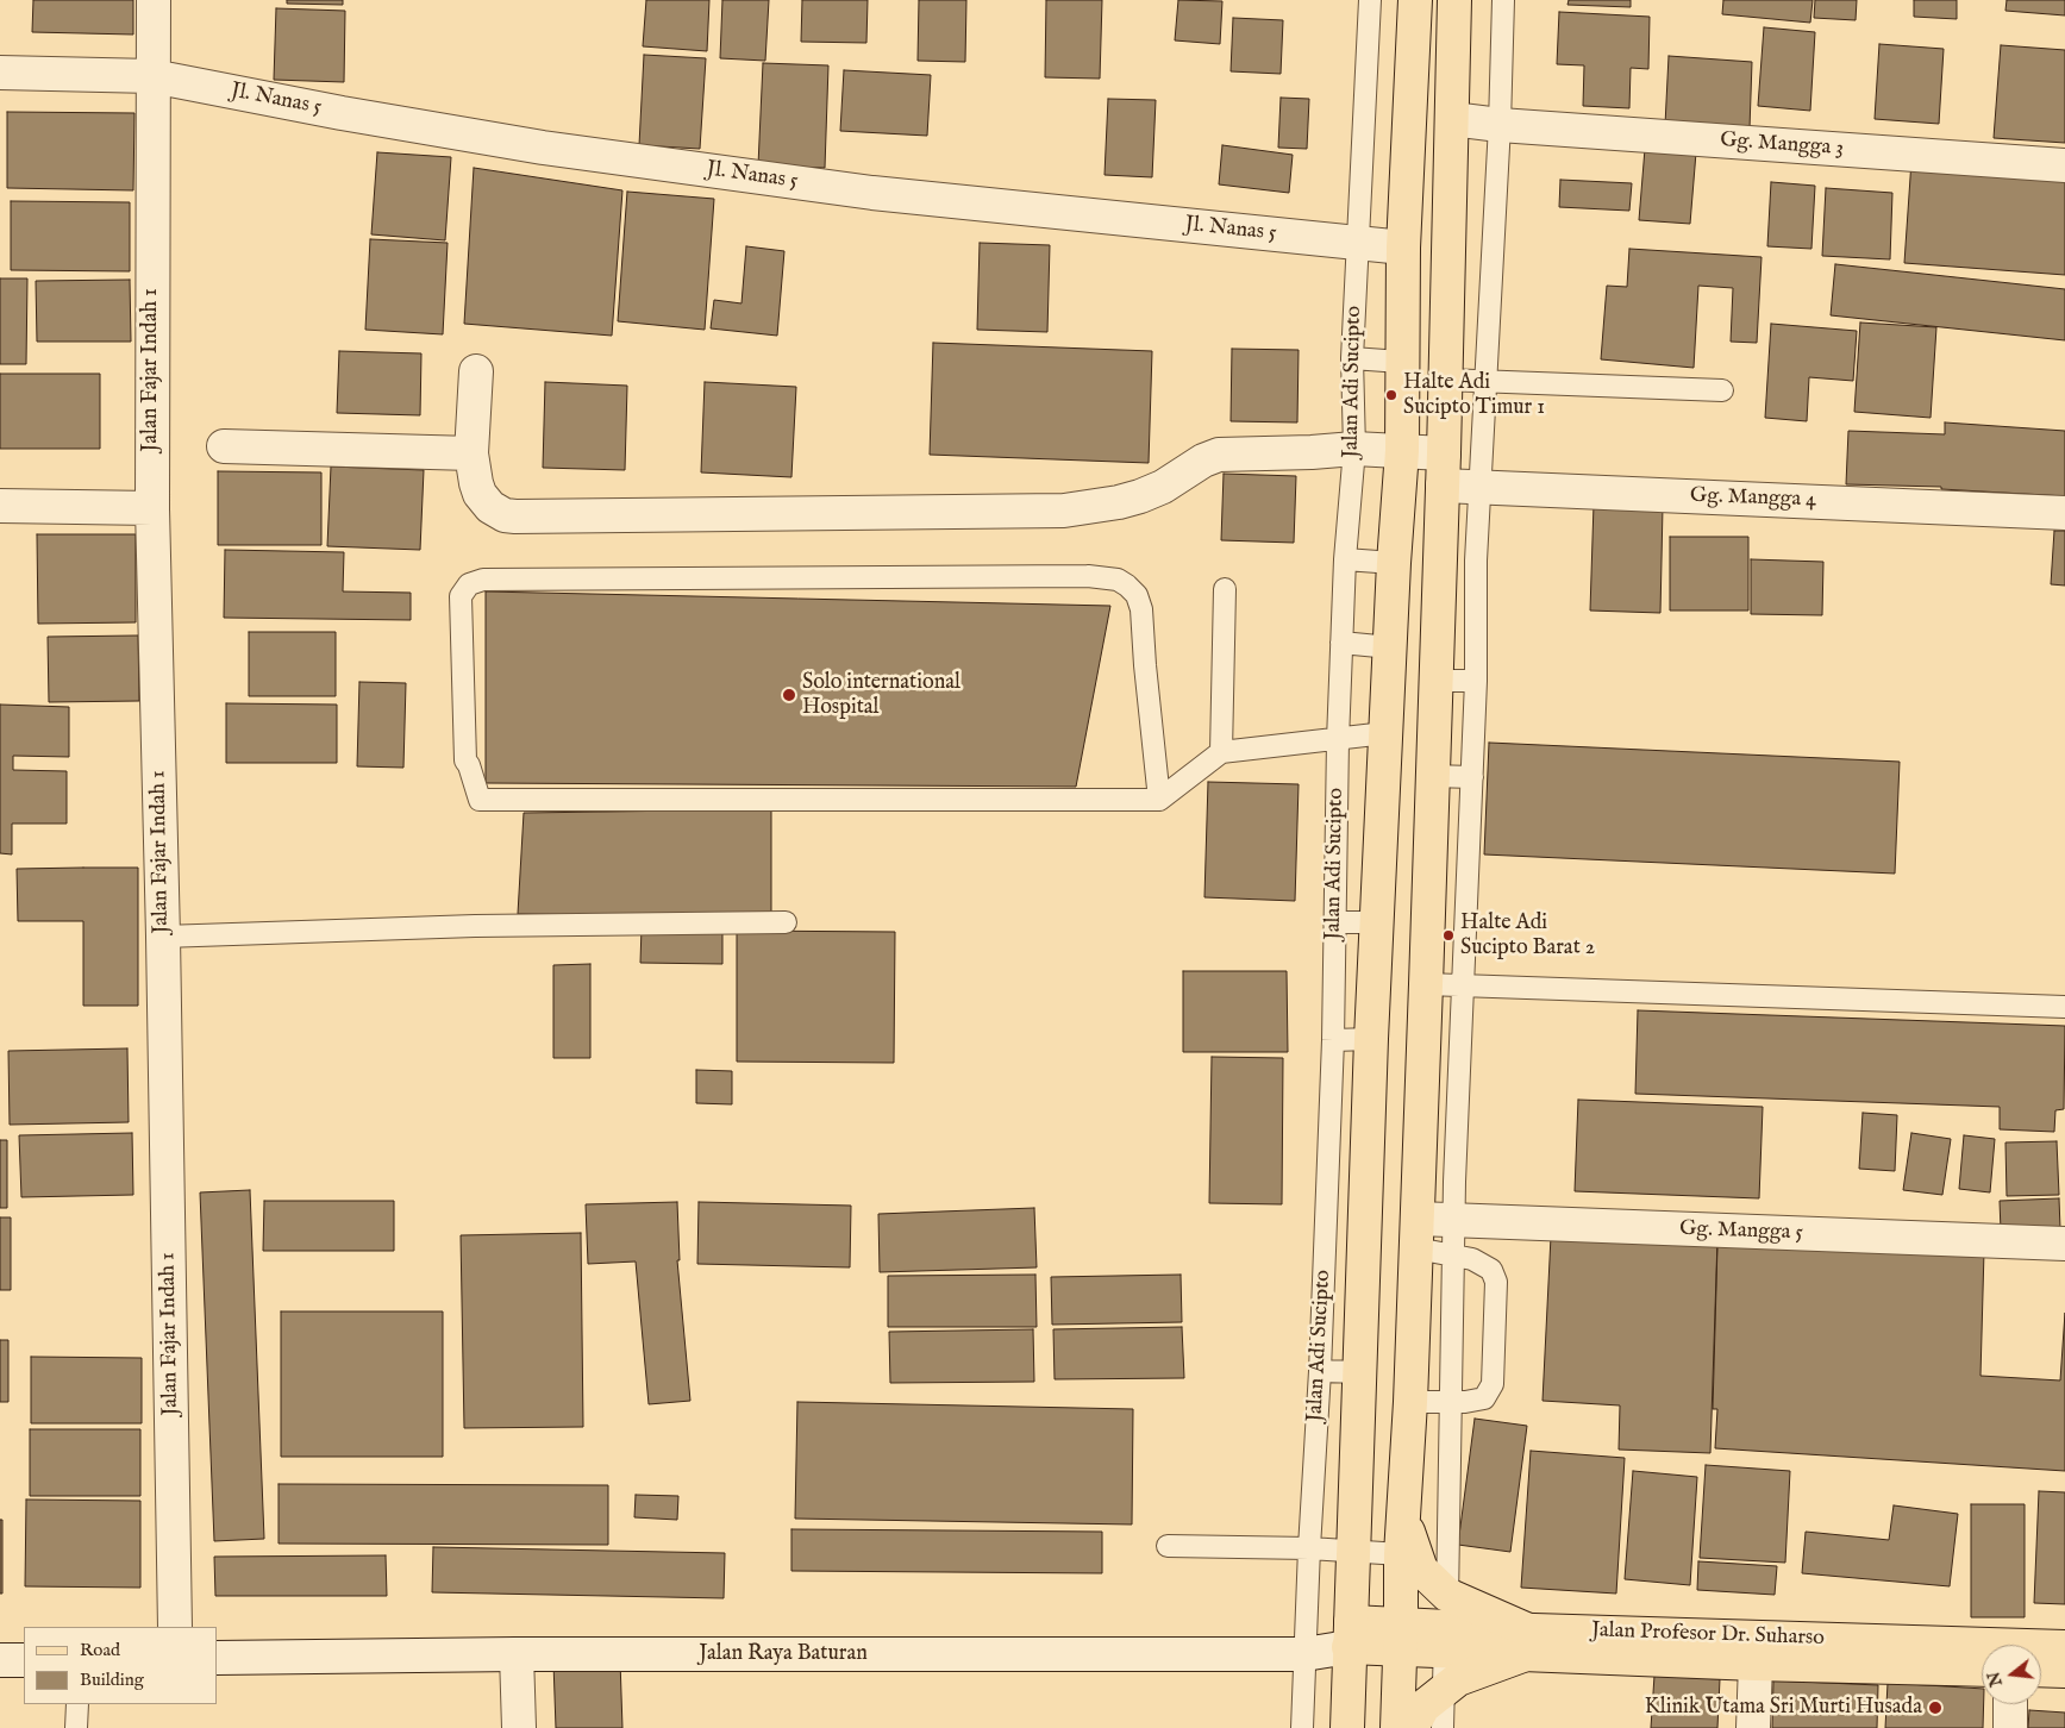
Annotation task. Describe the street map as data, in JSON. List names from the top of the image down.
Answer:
{
  "streets": {
    "main road": ["Jalan Adi Sucipto", "Jalan Profesor Dr. Suharso"],
    "street": [
      "Jl. Nanas 5",
      "Gg. Mangga 3",
      "Jalan Fajar Indah 1",
      "Gg. Mangga 4",
      "Gg. Mangga 5",
      "Jalan Raya Baturan"
    ]
  },
  "crossings": [
    ["Jl. Nanas 5", "Jalan Fajar Indah 1"],
    ["Jl. Nanas 5", "Jalan Adi Sucipto"],
    ["Jalan Adi Sucipto", "Jalan Profesor Dr. Suharso"],
    ["Jalan Adi Sucipto", "Jalan Raya Baturan"],
    ["Jalan Profesor Dr. Suharso", "Jalan Raya Baturan"]
  ],
  "places": [
    "Halte Adi Sucipto Timur 1",
    "Solo international Hospital",
    "Halte Adi Sucipto Barat 2",
    "Klinik Utama Sri Murti Husada"
  ],
  "legend": ["Road", "Building"],
  "north": "left"
}
